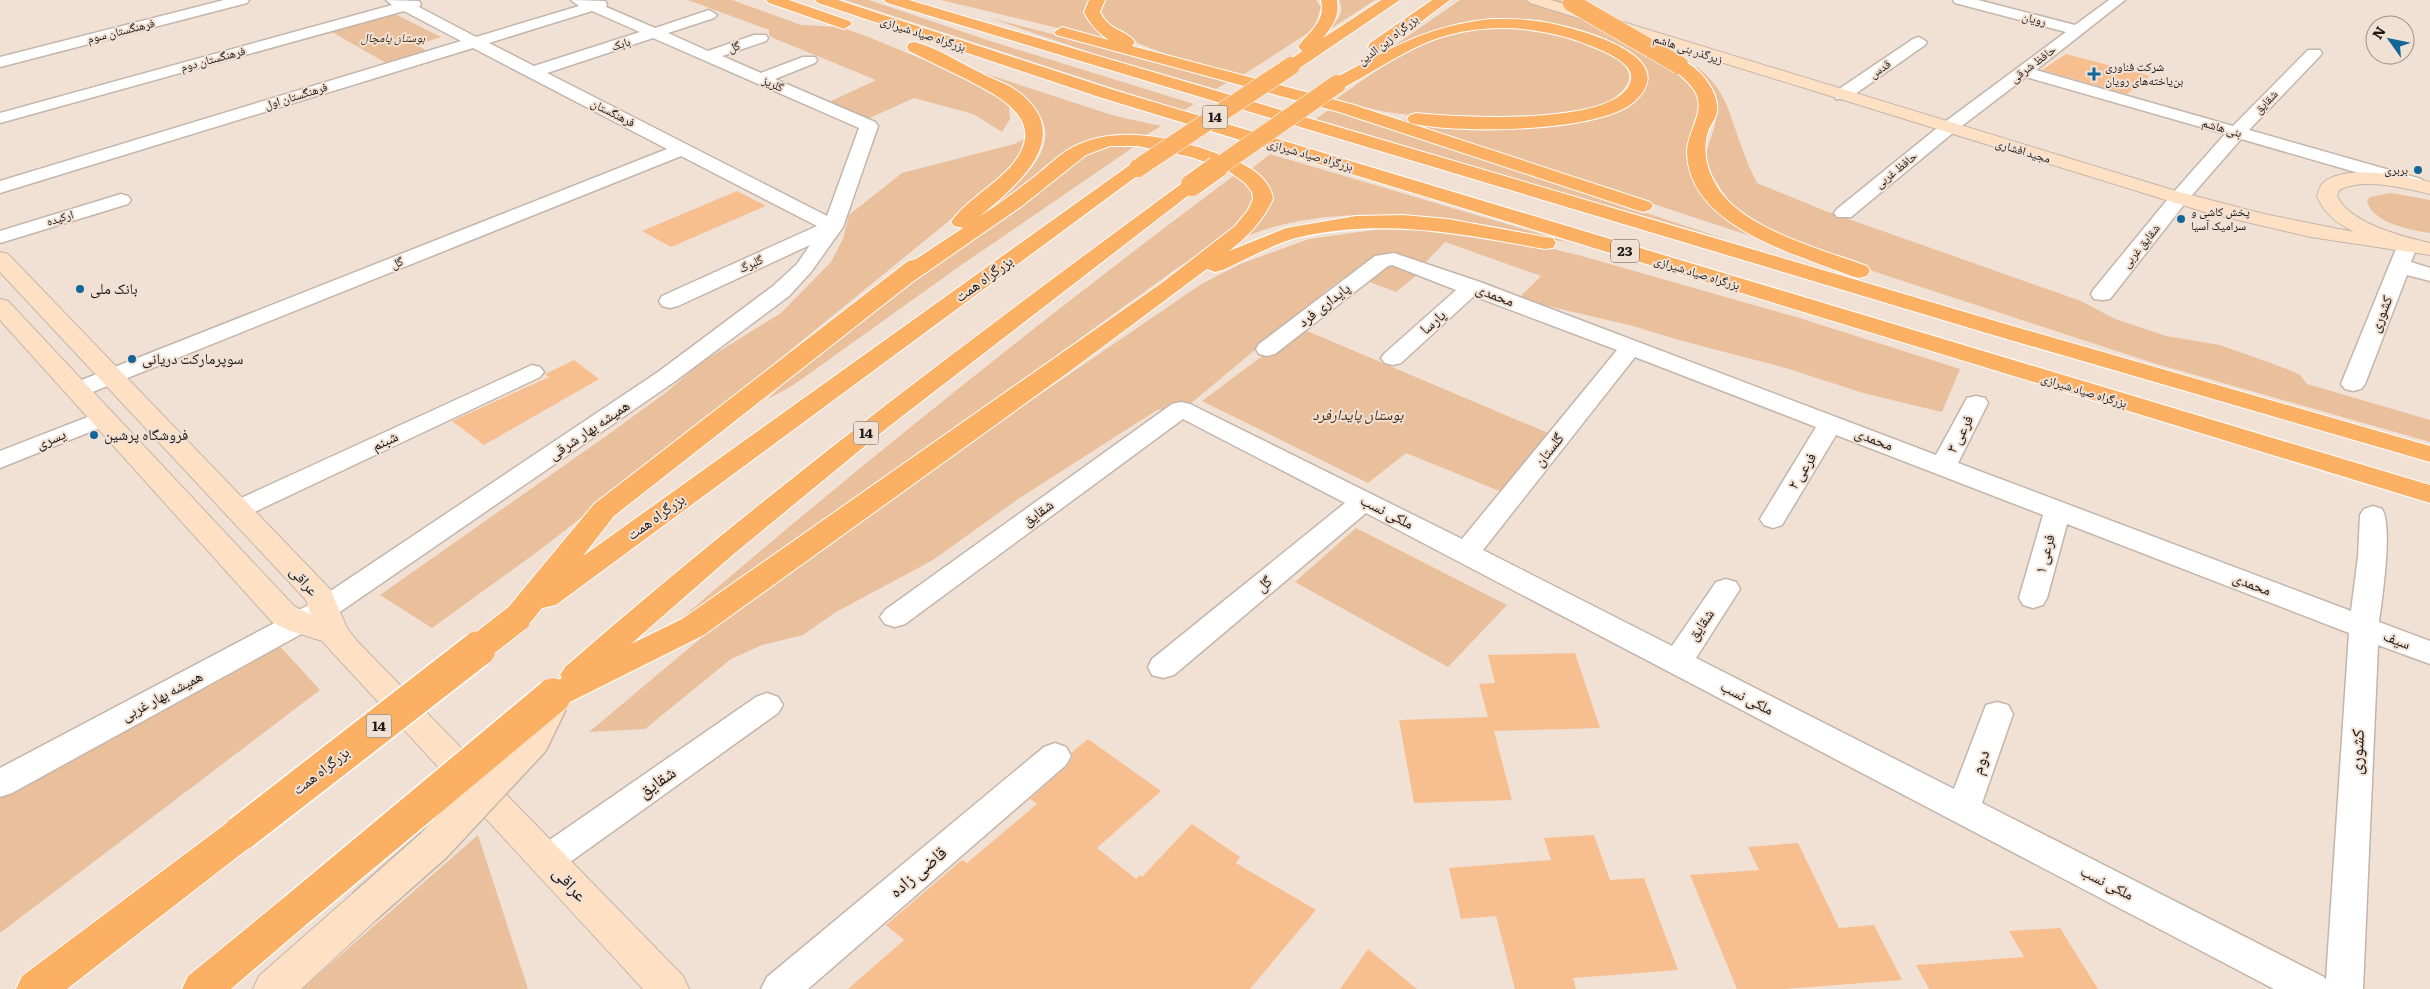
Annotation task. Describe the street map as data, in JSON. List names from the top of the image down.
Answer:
{
  "streets": {
    "highway": [
      "بزرگراه صیاد شیرازی",
      "بزرگراه زین الدین",
      "14",
      "23",
      "بزرگراه همت"
    ],
    "main road": ["زیرگذر بنی هاشم", "مجید افشاری", "عراقی"],
    "street": [
      "رویان",
      "فرهنگستان سوم",
      "بابک",
      "گل",
      "فرهنگستان دوم",
      "حافظ شرقی",
      "قدس",
      "گلریز",
      "فرهنگستان اول",
      "شقایق",
      "فرهنگستان",
      "بنی هاشم",
      "حافظ غربی",
      "ارکیده",
      "شقایق غربی",
      "گلبرگ",
      "محمدی",
      "پایداری فرد",
      "کشوری",
      "پارسا",
      "همیشه بهار شرقی",
      "فرعی ۳",
      "یسری",
      "شبنم",
      "گلستان",
      "فرعی ۲",
      "ملکی نسب",
      "فرعی ۱",
      "سیف",
      "همیشه بهار غربی",
      "دوم",
      "قاضی زاده"
    ]
  },
  "crossings": [
    ["رویان", "حافظ شرقی"],
    ["بزرگراه زین الدین", "14"],
    ["بزرگراه زین الدین", "بزرگراه همت"],
    ["بابک", "گلریز"],
    ["بابک", "فرهنگستان"],
    ["گل", "گلریز"],
    ["گل", "فرهنگستان"],
    ["گل", "ملکی نسب"],
    ["گل", "عراقی"],
    ["زیرگذر بنی هاشم", "قدس"],
    ["زیرگذر بنی هاشم", "مجید افشاری"],
    ["فرهنگستان دوم", "فرهنگستان"],
    ["حافظ شرقی", "بنی هاشم"],
    ["حافظ شرقی", "مجید افشاری"],
    ["حافظ شرقی", "حافظ غربی"],
    ["قدس", "مجید افشاری"],
    ["گلریز", "فرهنگستان اول"],
    ["گلریز", "فرهنگستان"],
    ["گلریز", "گلبرگ"],
    ["گلریز", "همیشه بهار شرقی"],
    ["فرهنگستان اول", "فرهنگستان"],
    ["شقایق", "بنی هاشم"],
    ["شقایق", "مجید افشاری"],
    ["شقایق", "شقایق غربی"],
    ["شقایق", "ملکی نسب"],
    ["شقایق", "عراقی"],
    ["فرهنگستان", "گلبرگ"],
    ["فرهنگستان", "همیشه بهار شرقی"],
    ["مجید افشاری", "حافظ غربی"],
    ["مجید افشاری", "شقایق غربی"],
    ["گلبرگ", "همیشه بهار شرقی"],
    ["محمدی", "پایداری فرد"],
    ["محمدی", "کشوری"],
    ["محمدی", "پارسا"],
    ["محمدی", "فرعی ۳"],
    ["محمدی", "گلستان"],
    ["محمدی", "فرعی ۲"],
    ["محمدی", "فرعی ۱"],
    ["محمدی", "سیف"],
    ["کشوری", "سیف"],
    ["همیشه بهار شرقی", "عراقی"],
    ["همیشه بهار شرقی", "همیشه بهار غربی"],
    ["یسری", "عراقی"],
    ["شبنم", "عراقی"],
    ["گلستان", "ملکی نسب"],
    ["ملکی نسب", "دوم"],
    ["عراقی", "همیشه بهار غربی"]
  ],
  "parks": ["بوستان پامچال", "بوستان پایدارفرد"],
  "places": {
    "health": ["شرکت فناوری بن‌یاخته‌های رویان"],
    "other": [
      "بربری",
      "پخش کاشی و سرامیک آسیا",
      "بانک ملی",
      "سوپرمارکت دریانی",
      "فروشگاه پرشین"
    ]
  },
  "north": "top left"
}
